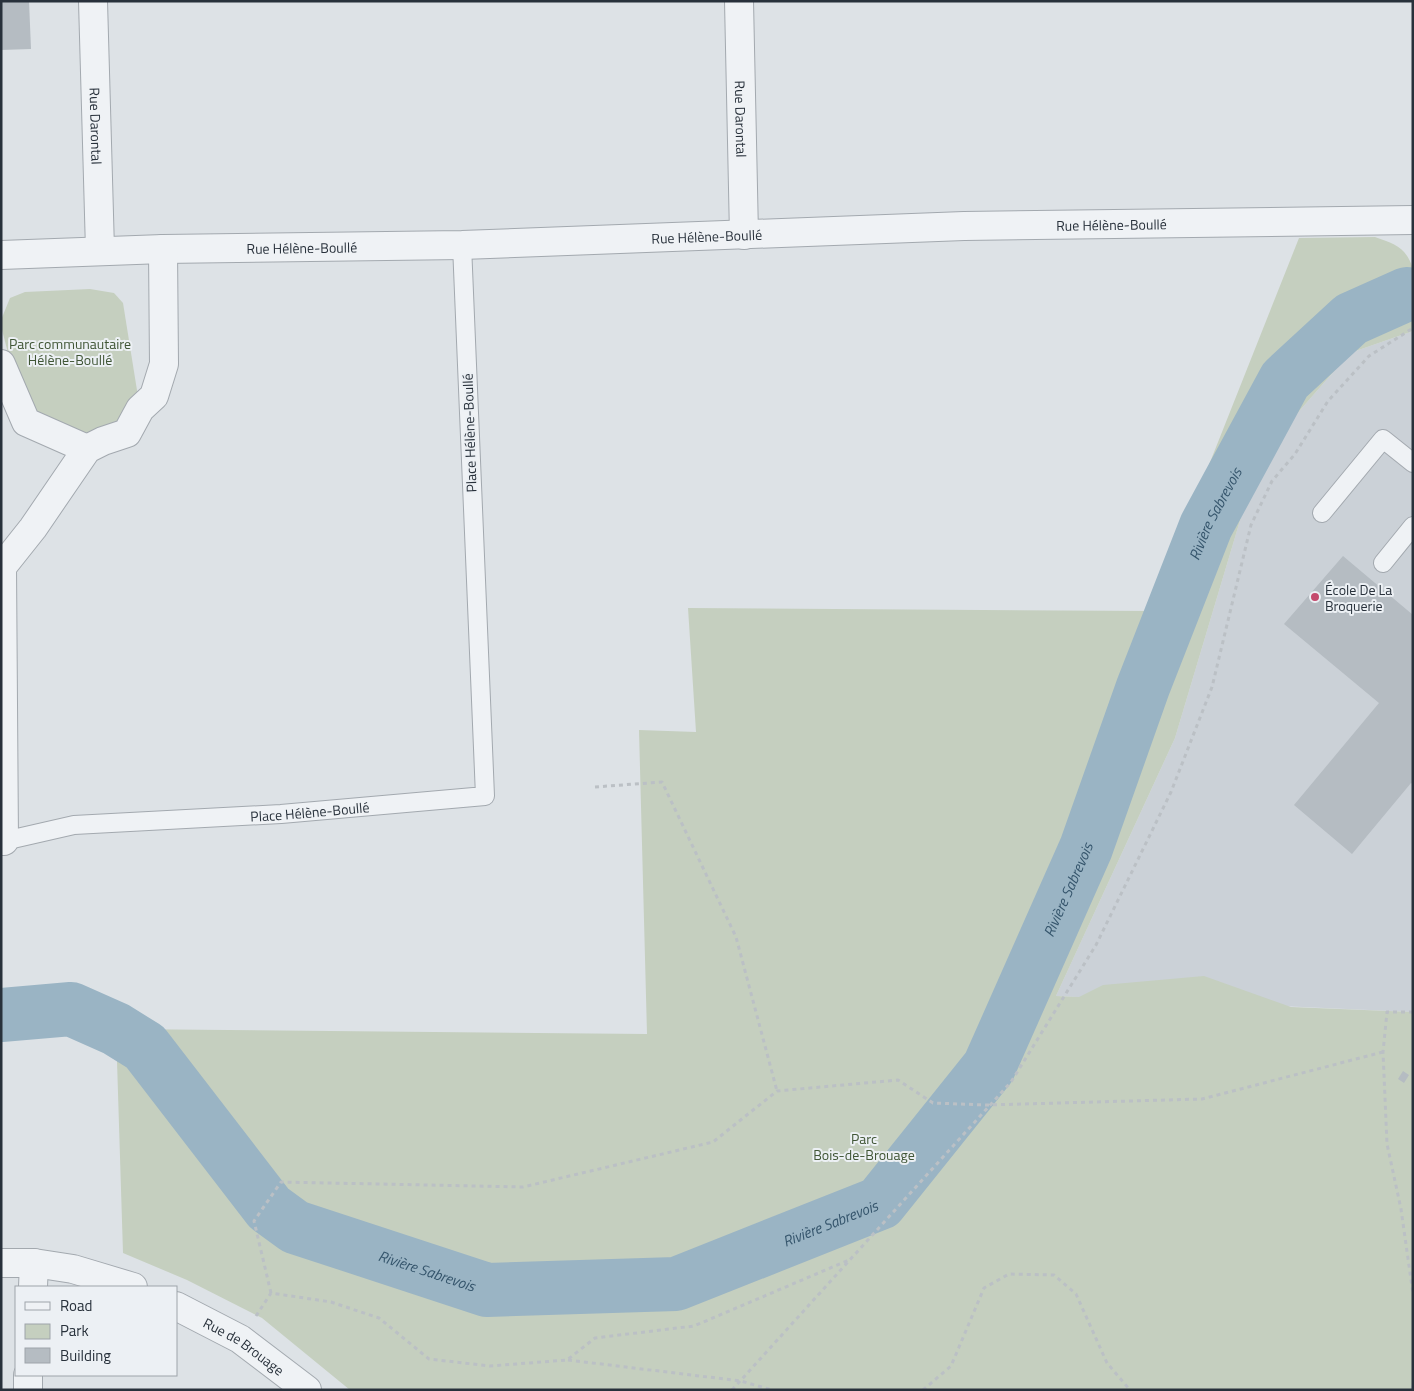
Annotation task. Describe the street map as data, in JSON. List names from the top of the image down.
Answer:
{
  "streets": {
    "street": [
      "Rue Darontal",
      "Rue Hélène-Boullé",
      "Place Hélène-Boullé",
      "Rue de Brouage"
    ]
  },
  "crossings": [
    ["Rue Darontal", "Rue Hélène-Boullé"],
    ["Rue Hélène-Boullé", "Place Hélène-Boullé"]
  ],
  "water": ["Rivière Sabrevois"],
  "parks": ["Parc communautaire Hélène-Boullé", "Parc Bois-de-Brouage"],
  "places": ["École De La Broquerie"],
  "legend": ["Road", "Park", "Building"]
}
